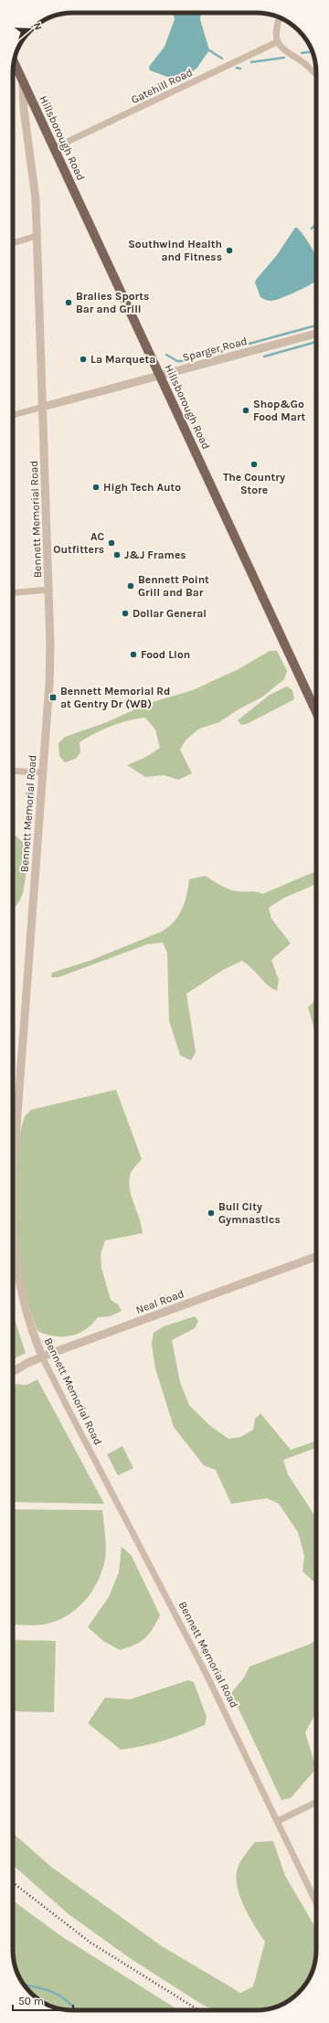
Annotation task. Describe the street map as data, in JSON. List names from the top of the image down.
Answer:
{
  "streets": {
    "main road": ["Hillsborough Road"],
    "street": [
      "Gatehill Road",
      "Sparger Road",
      "Bennett Memorial Road",
      "Neal Road"
    ]
  },
  "crossings": [
    ["Gatehill Road", "Hillsborough Road"],
    ["Hillsborough Road", "Sparger Road"],
    ["Hillsborough Road", "Bennett Memorial Road"],
    ["Sparger Road", "Bennett Memorial Road"],
    ["Bennett Memorial Road", "Neal Road"]
  ],
  "places": {
    "other": [
      "Southwind Health and Fitness",
      "Bralies Sports Bar and Grill",
      "La Marqueta",
      "Shop&Go Food Mart",
      "The Country Store",
      "High Tech Auto",
      "AC Outfitters",
      "J&J Frames",
      "Bennett Point Grill and Bar",
      "Dollar General",
      "Food Lion",
      "Bull City Gymnastics"
    ],
    "transit": ["Bennett Memorial Rd at Gentry Dr (WB)"]
  },
  "scale_bar": "50 m",
  "north": "right"
}
